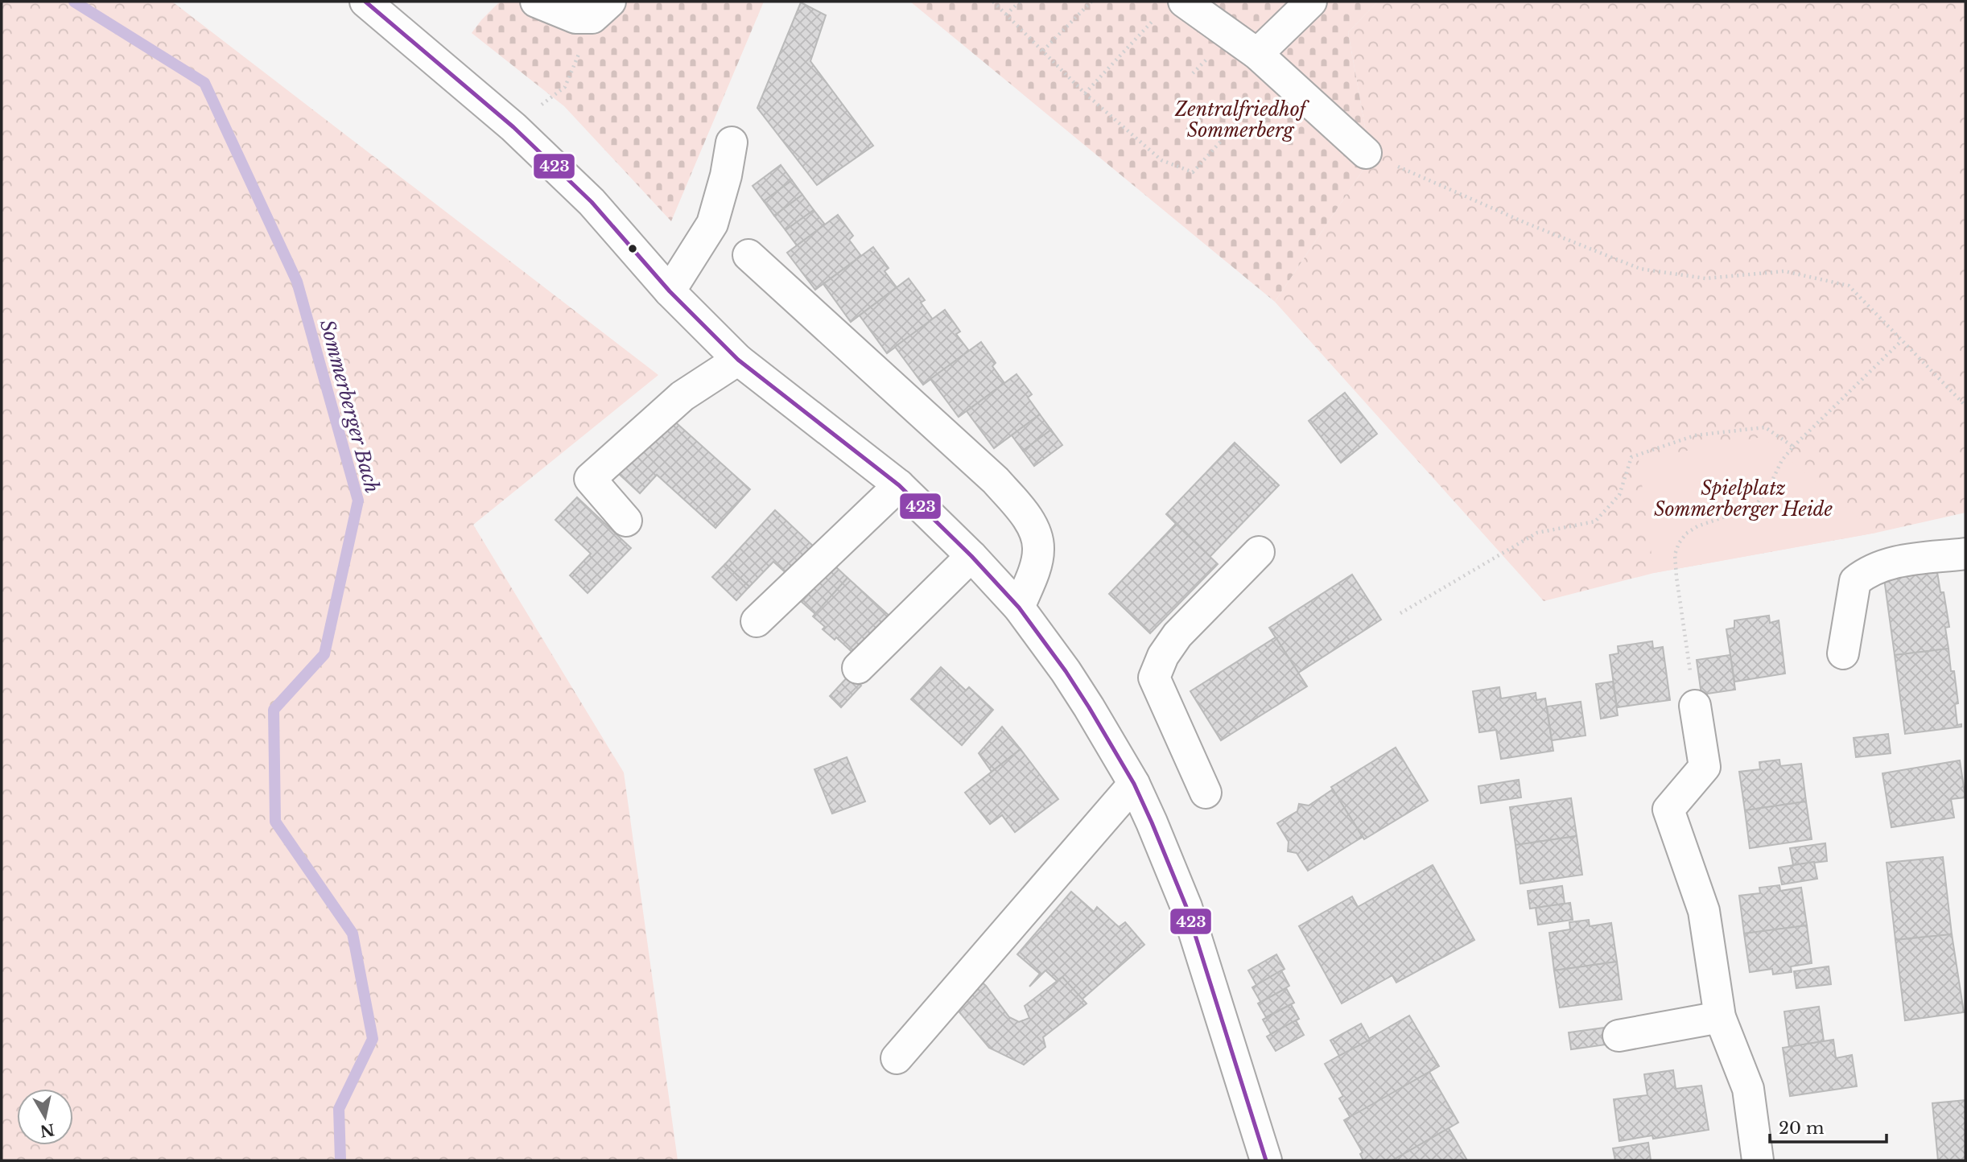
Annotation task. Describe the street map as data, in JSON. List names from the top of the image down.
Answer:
{
  "water": ["Sommerberger Bach"],
  "parks": ["Zentralfriedhof Sommerberg", "Spielplatz Sommerberger Heide"],
  "lines": ["transit line 423"],
  "scale_bar": "20 m",
  "north": "bottom"
}
